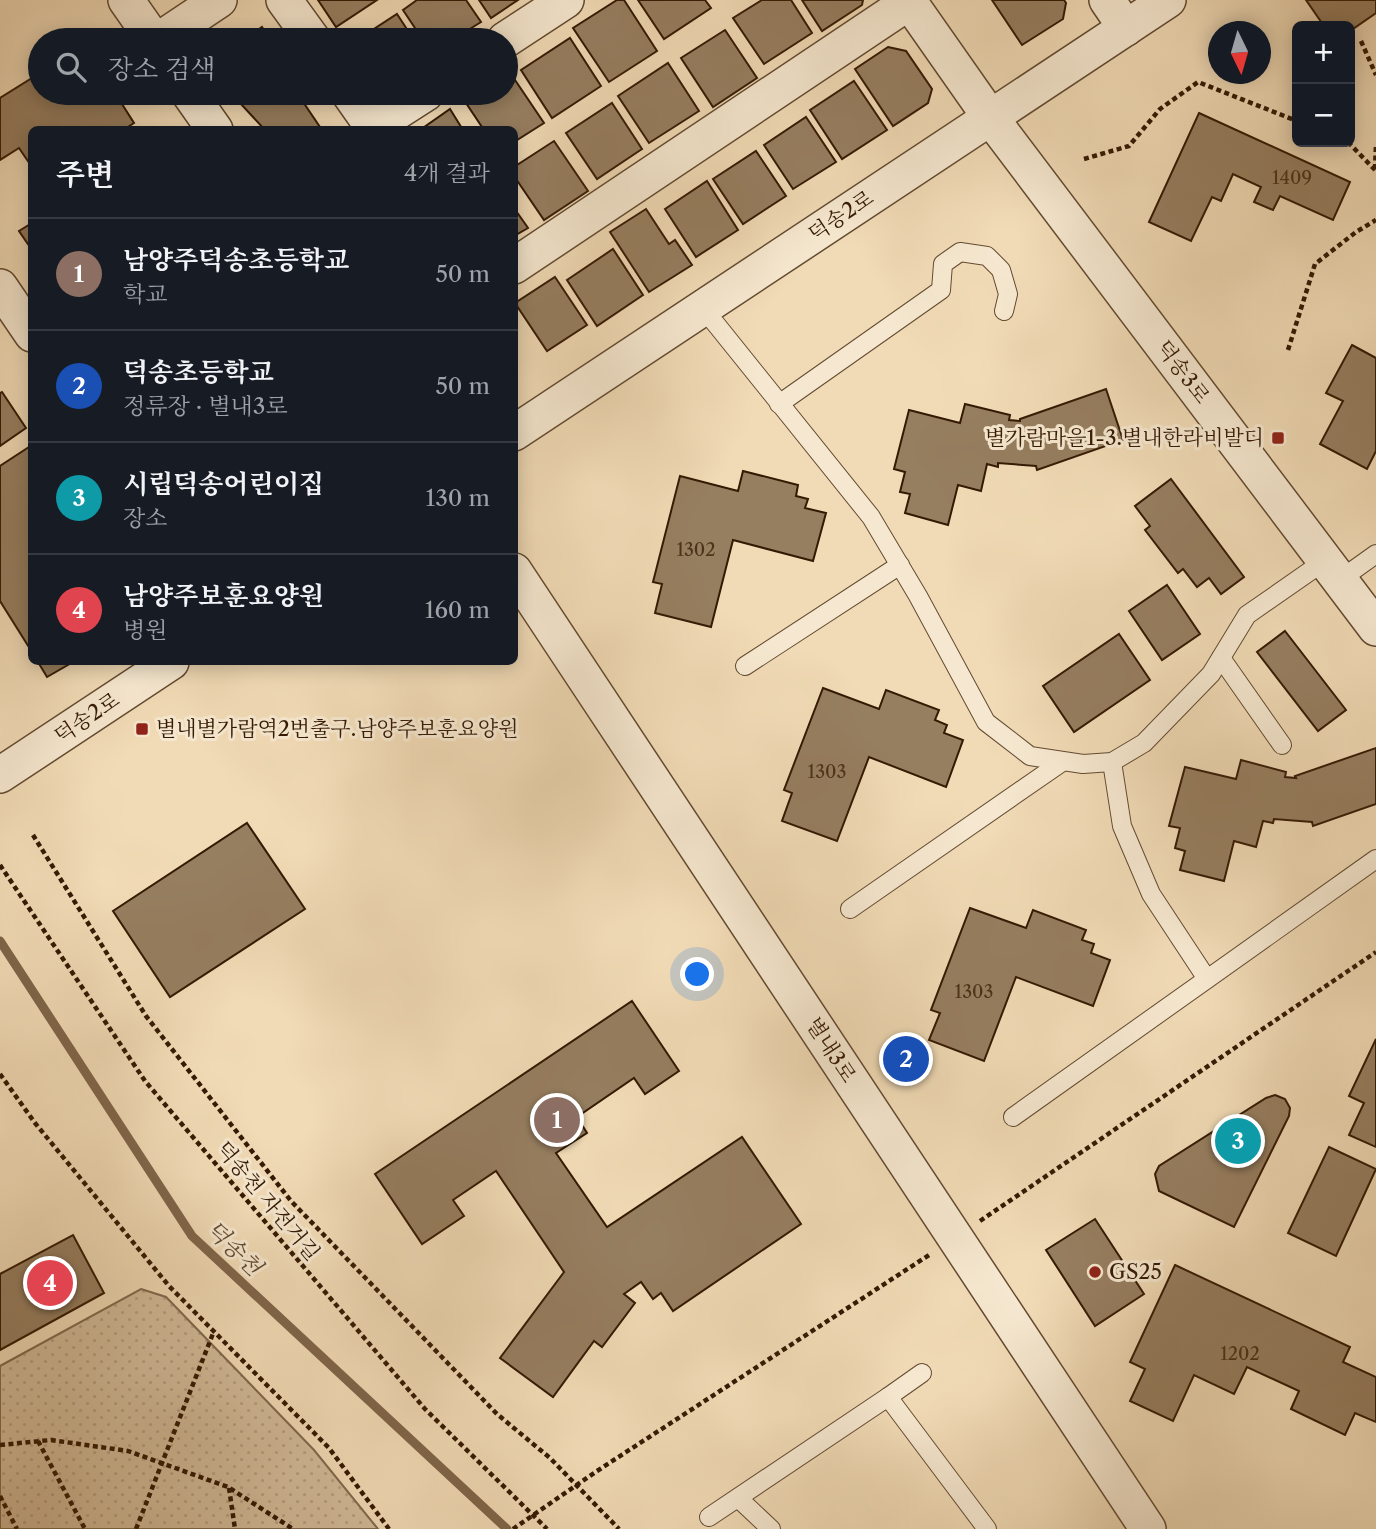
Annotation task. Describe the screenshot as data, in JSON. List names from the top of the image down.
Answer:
{
  "streets": {
    "street": ["덕송2로", "덕송3로", "별내3로"],
    "path": ["덕송천 자전거길"]
  },
  "crossings": [
    ["덕송2로", "덕송3로"]
  ],
  "water": ["덕송천"],
  "places": {
    "transit": ["별가람마을1-3.별내한라비발디", "별내별가람역2번출구.남양주보훈요양원"],
    "other": ["GS25"]
  },
  "house_numbers": [
    "1409",
    "1302",
    "1303",
    "1303",
    "1202"
  ],
  "north": "bottom",
  "page": {
    "map_buttons": ["+", "−"],
    "search": "장소 검색",
    "heading": ["주변", "4개 결과"],
    "list": [
      {
        "mark": "1",
        "name": "남양주덕송초등학교",
        "note": "학교",
        "value": "50 m"
      },
      {
        "mark": "2",
        "name": "덕송초등학교",
        "note": "정류장 · 별내3로",
        "value": "50 m"
      },
      {
        "mark": "3",
        "name": "시립덕송어린이집",
        "note": "장소",
        "value": "130 m"
      },
      {
        "mark": "4",
        "name": "남양주보훈요양원",
        "note": "병원",
        "value": "160 m"
      }
    ],
    "pins": [
      "2",
      "1",
      "3",
      "4"
    ]
  }
}
